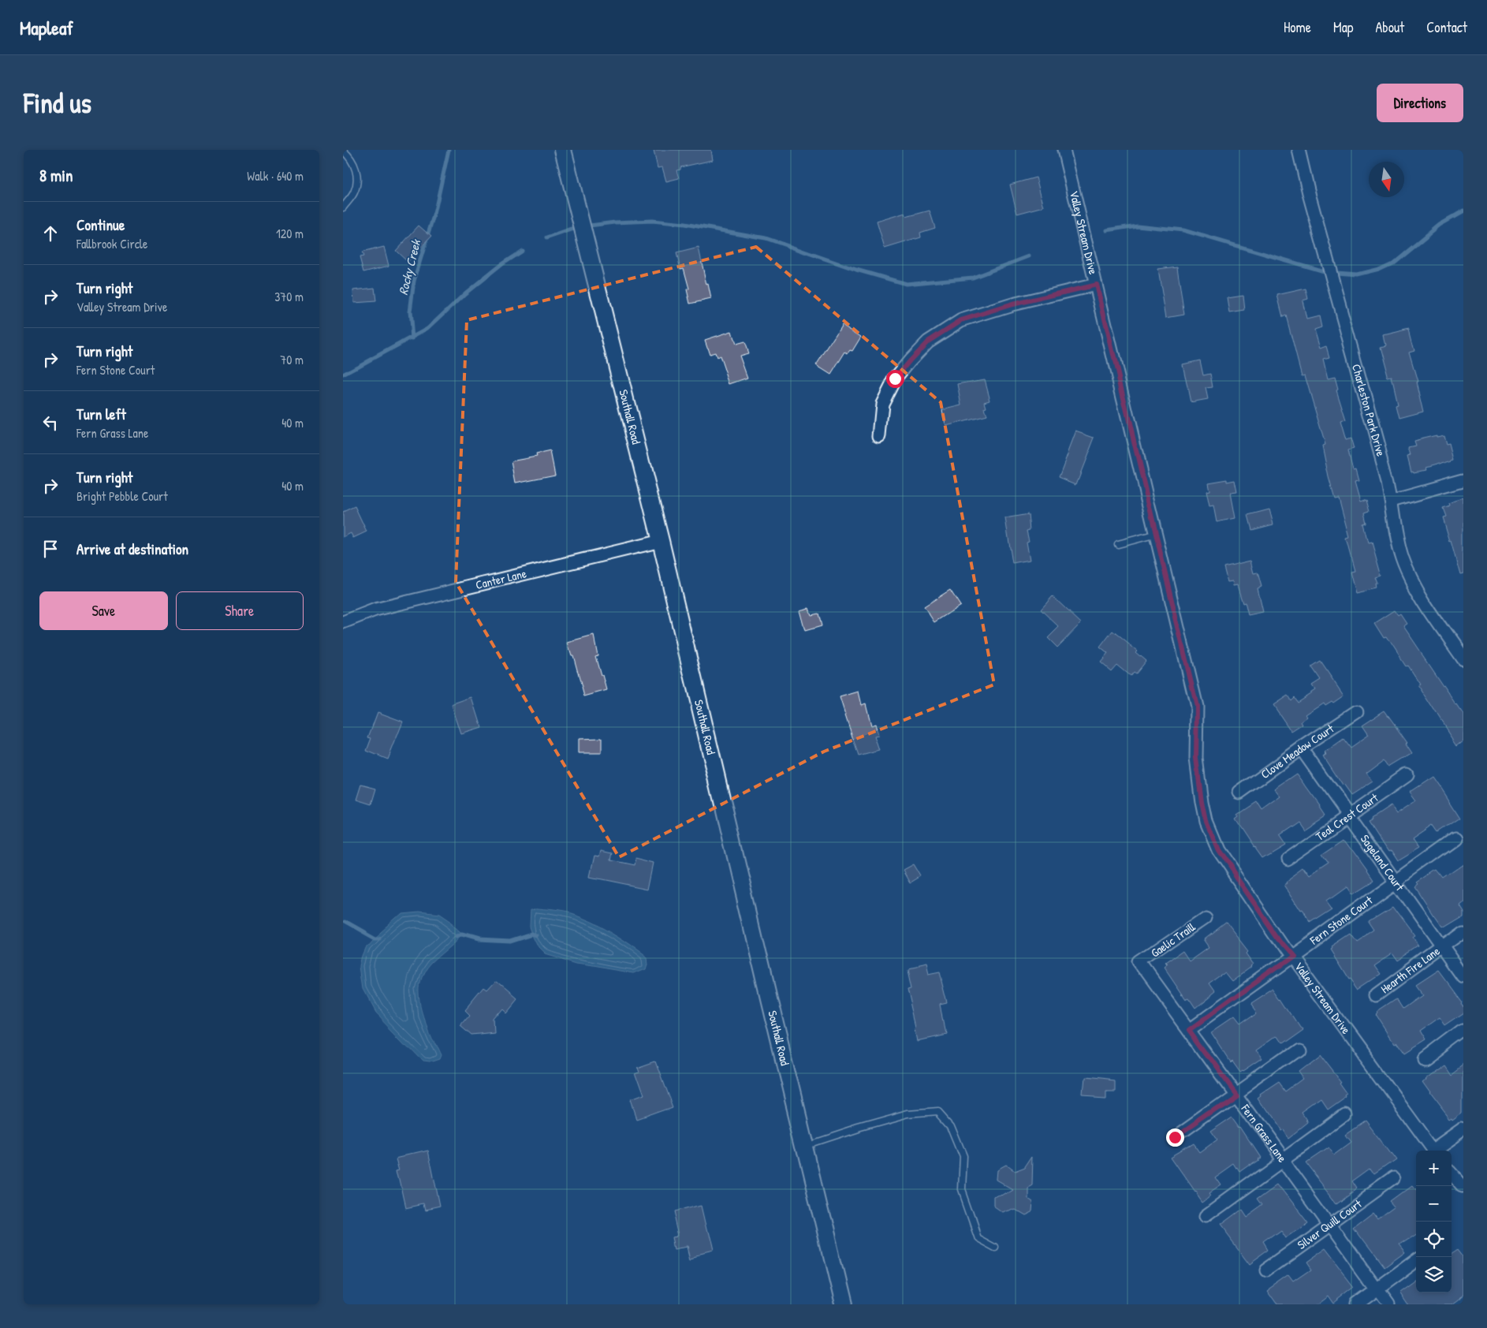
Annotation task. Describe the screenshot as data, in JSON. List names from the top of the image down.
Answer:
{
  "streets": {
    "street": [
      "Valley Stream Drive",
      "Charleston Park Drive",
      "Southall Road",
      "Canter Lane",
      "Clove Meadow Court",
      "Teal Crest Court",
      "Sageland Court",
      "Fern Stone Court",
      "Gaelic Traill",
      "Hearth Fire Lane",
      "Fern Grass Lane",
      "Silver Quill Court"
    ]
  },
  "crossings": [
    ["Valley Stream Drive", "Fern Stone Court"],
    ["Southall Road", "Canter Lane"],
    ["Clove Meadow Court", "Sageland Court"],
    ["Teal Crest Court", "Sageland Court"],
    ["Sageland Court", "Fern Stone Court"],
    ["Sageland Court", "Hearth Fire Lane"],
    ["Fern Stone Court", "Fern Grass Lane"],
    ["Gaelic Traill", "Fern Grass Lane"],
    ["Fern Grass Lane", "Silver Quill Court"]
  ],
  "water": ["Rocky Creek"],
  "north": "bottom",
  "page": {
    "header": "Mapleaf",
    "nav": [
      "Home",
      "Map",
      "About",
      "Contact"
    ],
    "buttons": [
      "Directions",
      ["Save", "Share"]
    ],
    "title": "Find us",
    "heading": ["8 min", "Walk · 640 m"],
    "list": [
      ["Continue", "Fallbrook Circle", "120 m"],
      ["Turn right", "Valley Stream Drive", "370 m"],
      ["Turn right", "Fern Stone Court", "70 m"],
      ["Turn left", "Fern Grass Lane", "40 m"],
      ["Turn right", "Bright Pebble Court", "40 m"],
      "Arrive at destination"
    ],
    "map_buttons": ["+", "−"]
  }
}
